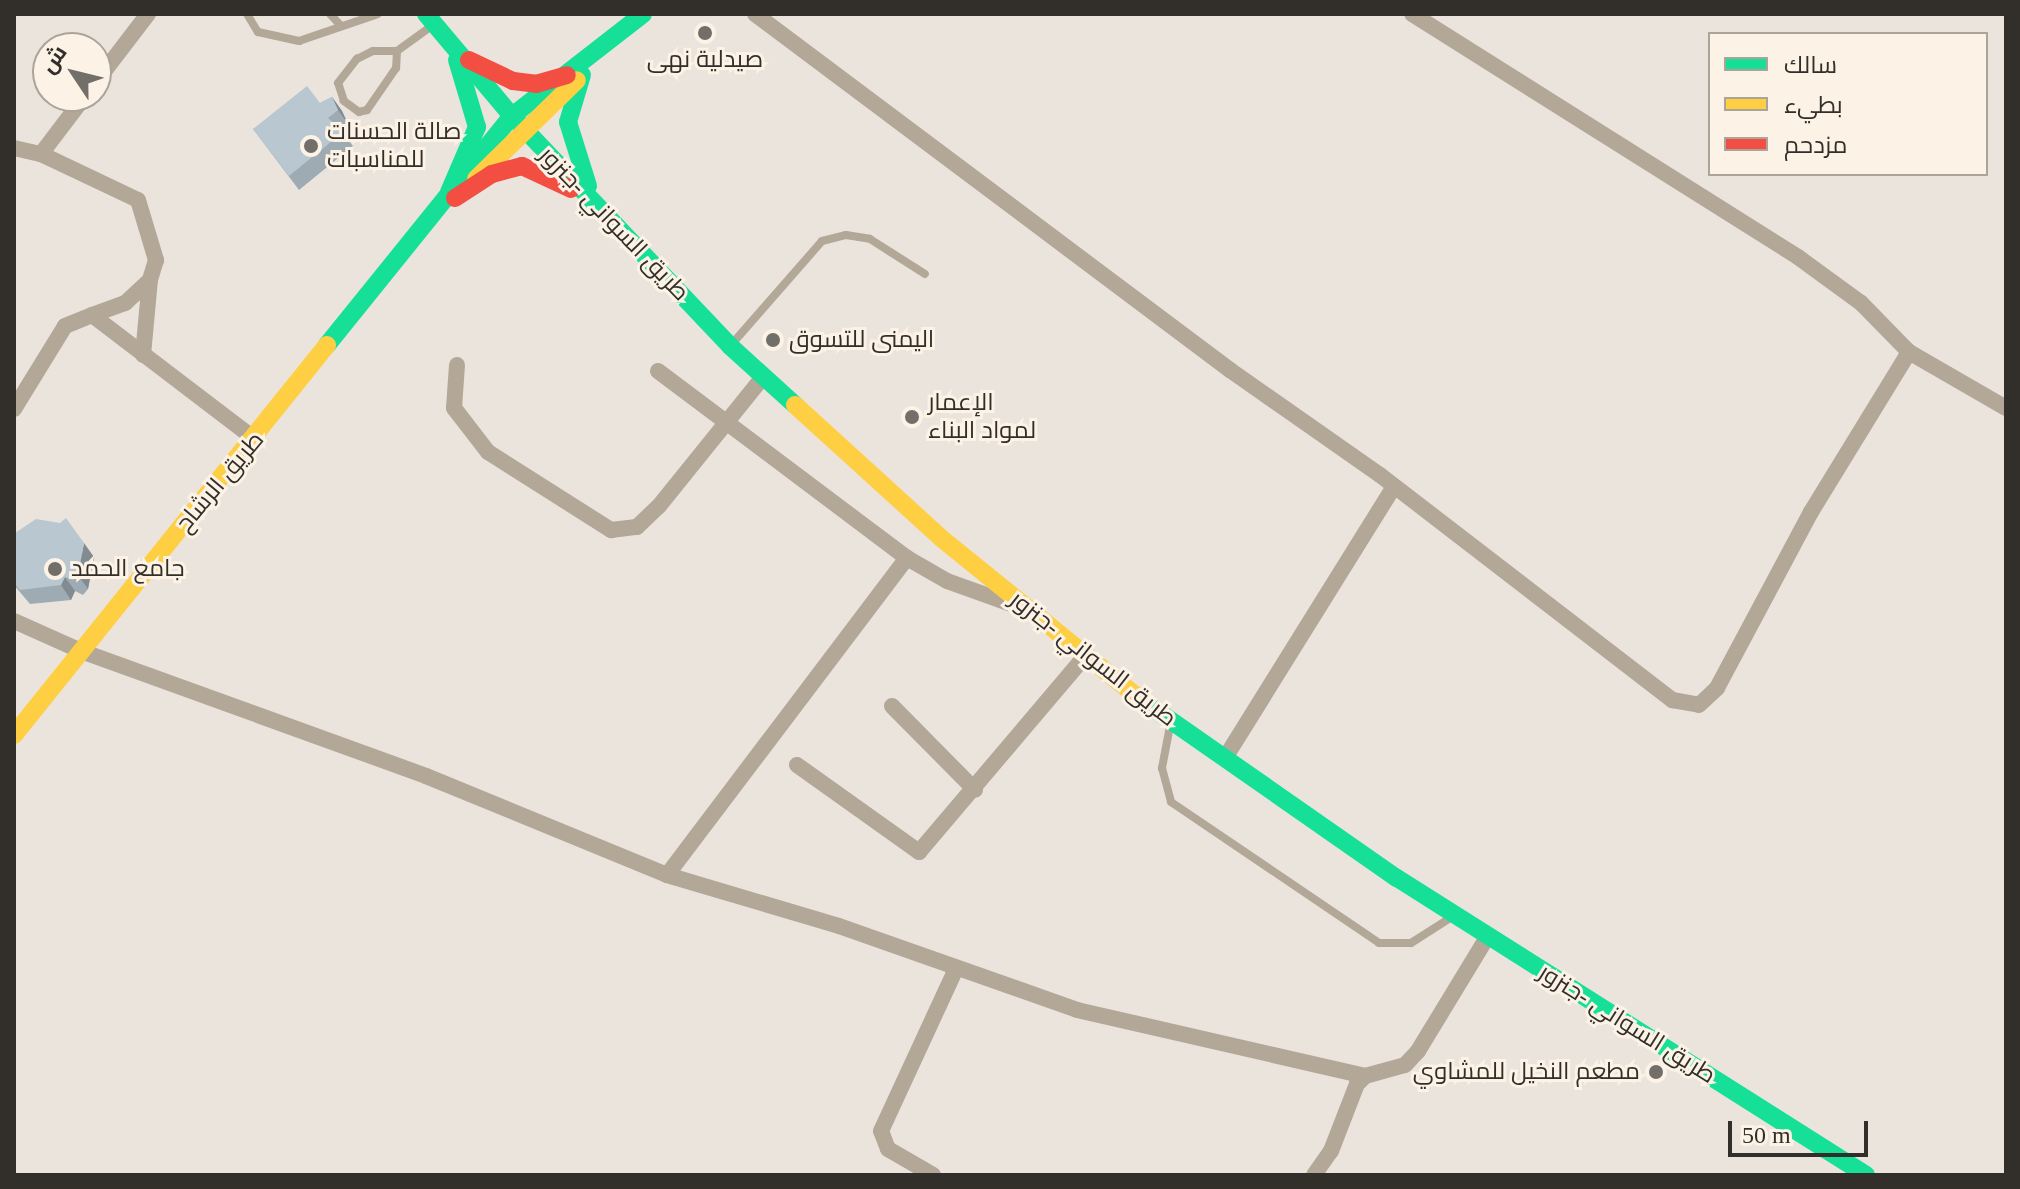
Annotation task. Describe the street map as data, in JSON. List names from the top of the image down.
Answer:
{
  "streets": {
    "main road": ["طريق السواني -جنزور", "طريق الرشاح"]
  },
  "crossings": [
    ["طريق السواني -جنزور", "طريق الرشاح"]
  ],
  "places": [
    "صيدلية نهى",
    "صالة الحسنات للمناسبات",
    "اليمنى للتسوق",
    "الإعمار لمواد البناء",
    "جامع الحمد",
    "مطعم النخيل للمشاوي"
  ],
  "legend": ["سالك", "بطيء", "مزدحم"],
  "scale_bar": "50 m",
  "north": "top left"
}
